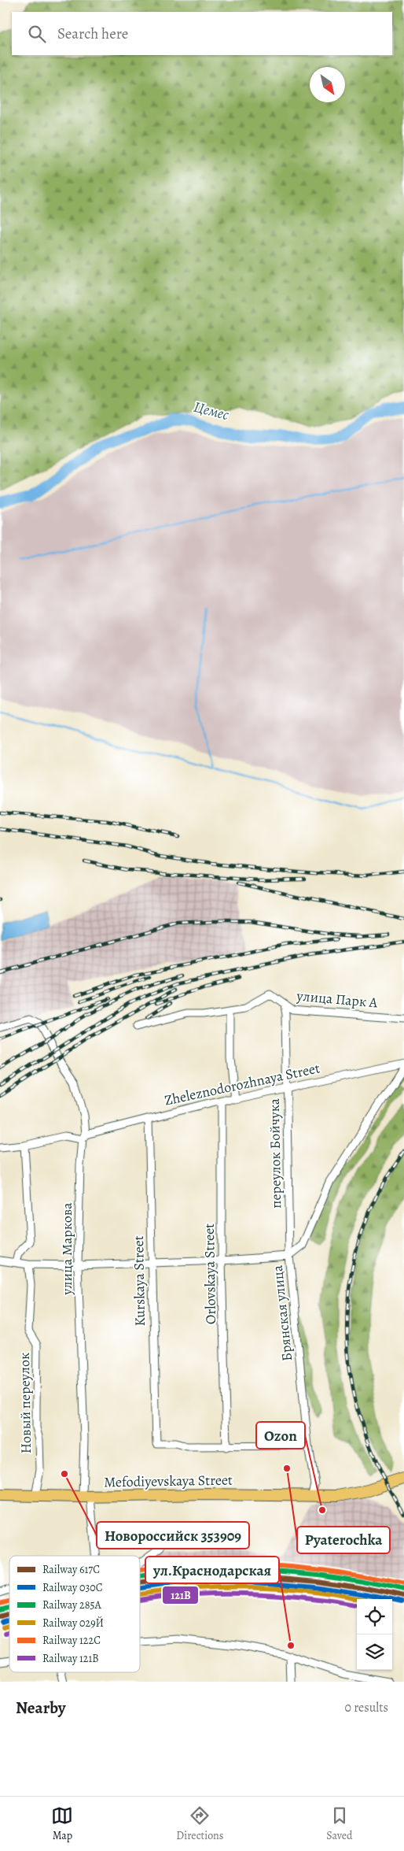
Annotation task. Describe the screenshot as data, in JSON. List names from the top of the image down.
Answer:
{
  "streets": {
    "main road": ["Mefodiyevskaya Street"],
    "street": [
      "улица Парк А",
      "Zheleznodorozhnaya Street",
      "переулок Бойчука",
      "улица Маркова",
      "Orlovskaya Street",
      "Kurskaya Street",
      "Брянская улица",
      "Новый переулок"
    ]
  },
  "crossings": [
    ["улица Парк А", "переулок Бойчука"],
    ["Zheleznodorozhnaya Street", "переулок Бойчука"],
    ["Zheleznodorozhnaya Street", "улица Маркова"],
    ["Zheleznodorozhnaya Street", "Orlovskaya Street"],
    ["Zheleznodorozhnaya Street", "Kurskaya Street"],
    ["Zheleznodorozhnaya Street", "Брянская улица"],
    ["переулок Бойчука", "Брянская улица"],
    ["улица Маркова", "Mefodiyevskaya Street"],
    ["Orlovskaya Street", "Kurskaya Street"],
    ["Брянская улица", "Mefodiyevskaya Street"],
    ["Новый переулок", "Mefodiyevskaya Street"]
  ],
  "water": ["Цемес"],
  "places": [
    "Pyaterochka",
    "Новороссийск 353909",
    "Ozon",
    "ул.Краснодарская"
  ],
  "lines": [
    "rail line 122С",
    "rail line 285А",
    "rail line 617C",
    "rail line 030C",
    "rail line 029Й",
    "rail line 121В"
  ],
  "legend": [
    "Railway 617C",
    "Railway 030C",
    "Railway 285А",
    "Railway 029Й",
    "Railway 122С",
    "Railway 121В"
  ],
  "north": "bottom right",
  "page": {
    "search": "Search here",
    "heading": ["Nearby", "0 results"],
    "nav": ["Map", "Directions", "Saved"]
  }
}
